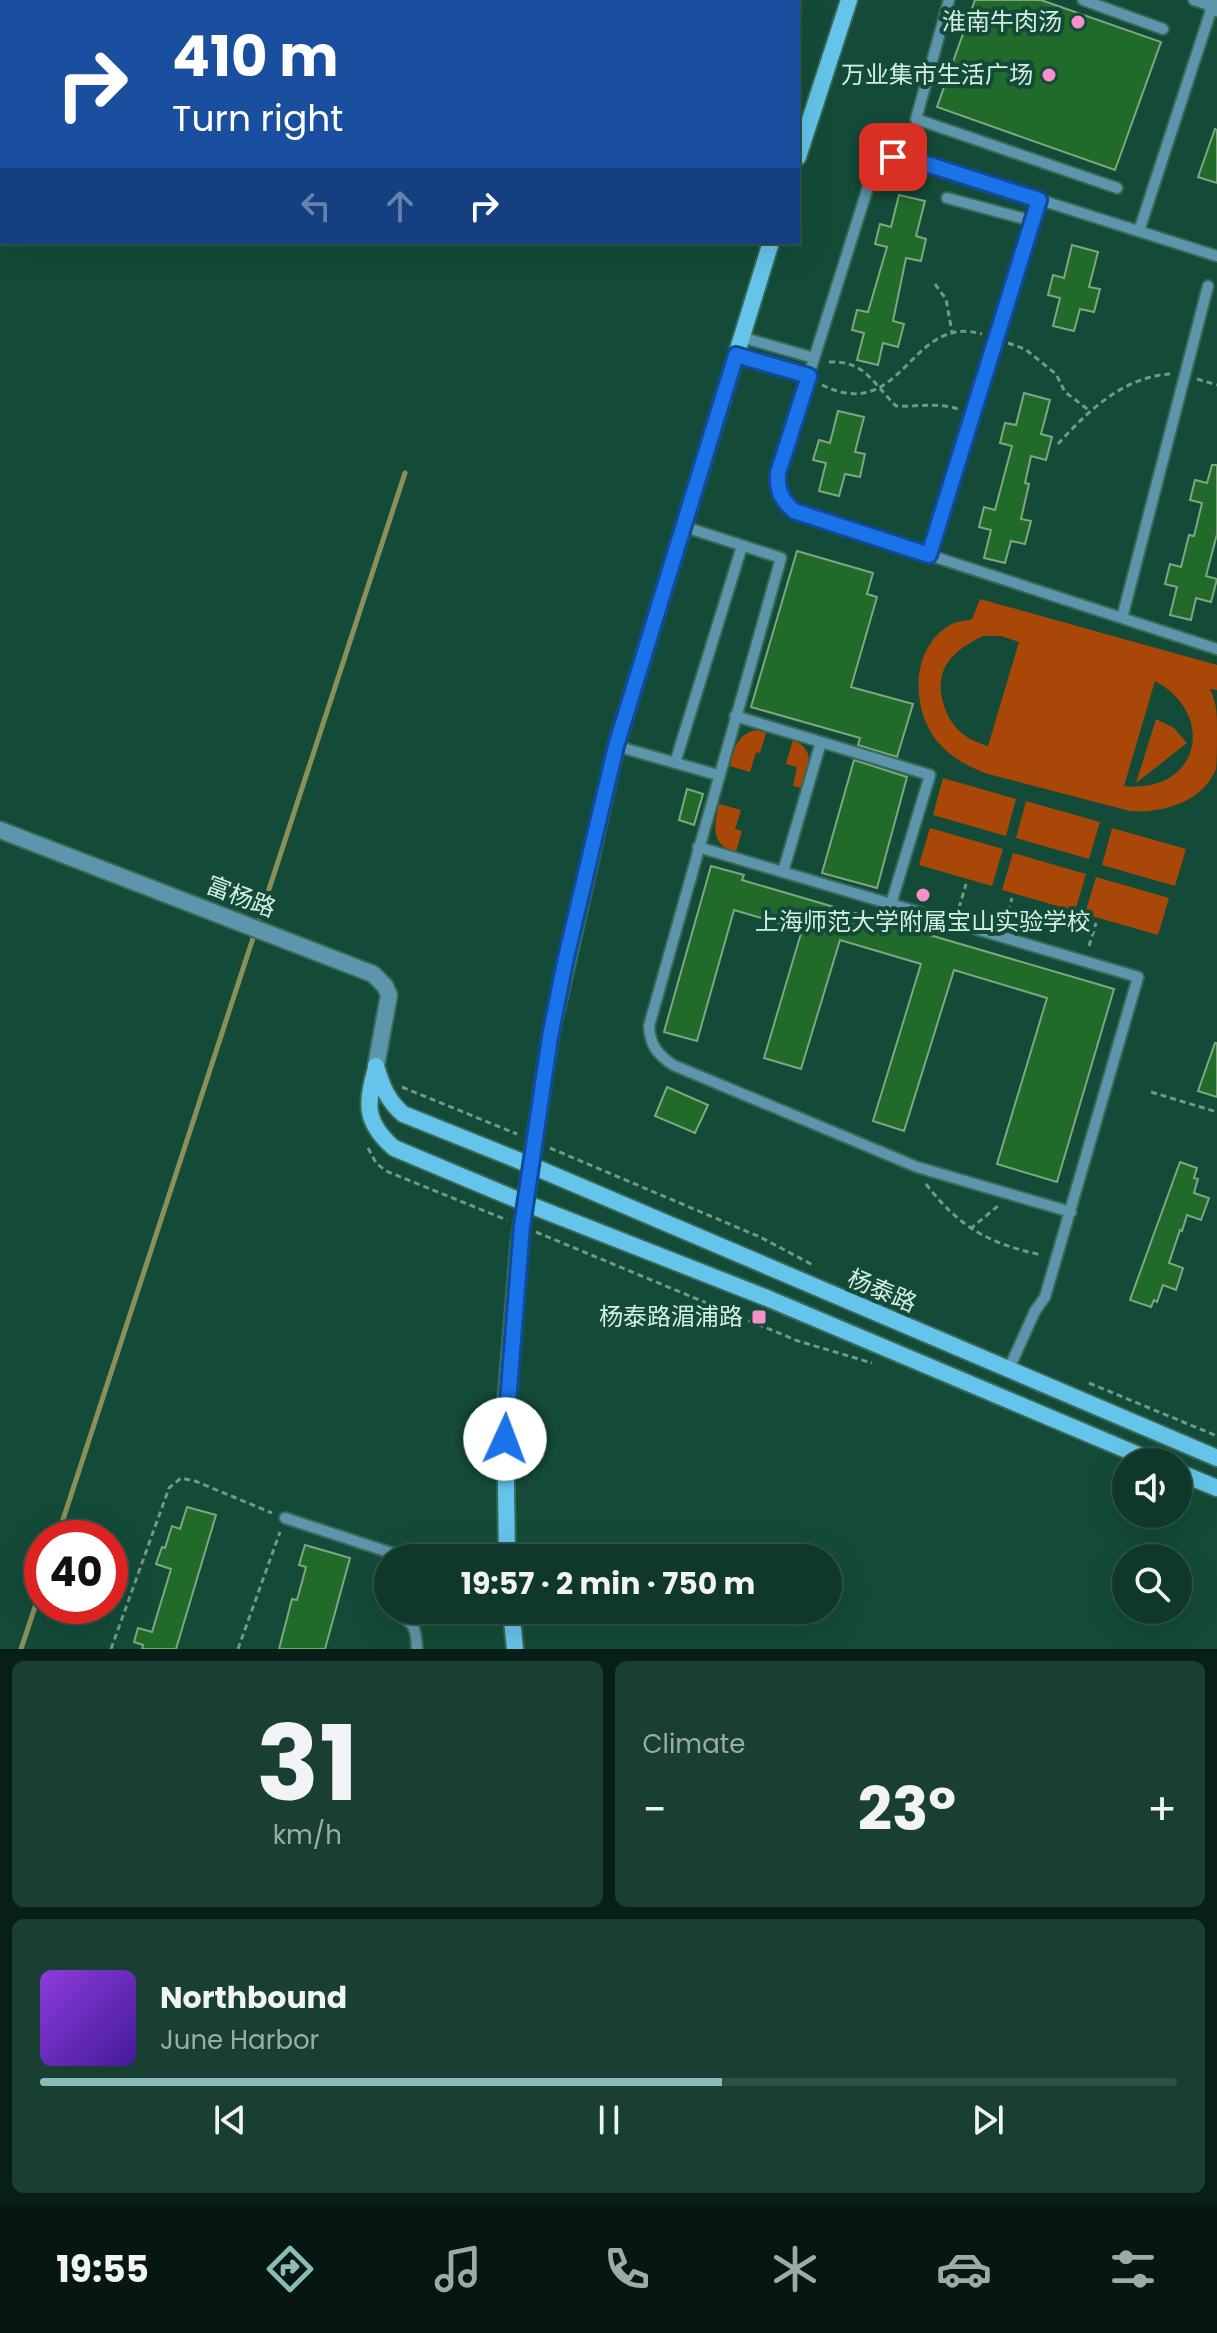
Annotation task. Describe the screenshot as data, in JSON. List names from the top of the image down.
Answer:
{
  "streets": {
    "main road": ["杨泰路"],
    "street": ["富杨路"]
  },
  "crossings": [
    ["富杨路", "杨泰路"]
  ],
  "places": {
    "other": ["淮南牛肉汤", "万业集市生活广场", "上海师范大学附属宝山实验学校"],
    "transit": ["杨泰路湄浦路"]
  },
  "page": {
    "turn": ["410 m", "Turn right"],
    "limit": "40",
    "trip": "19:57 · 2 min · 750 m",
    "tile": [
      ["31", "km/h"],
      "Climate"
    ],
    "heat": ["−", "23°", "+"],
    "song": ["Northbound", "June Harbor"],
    "tabs": "19:55"
  }
}
